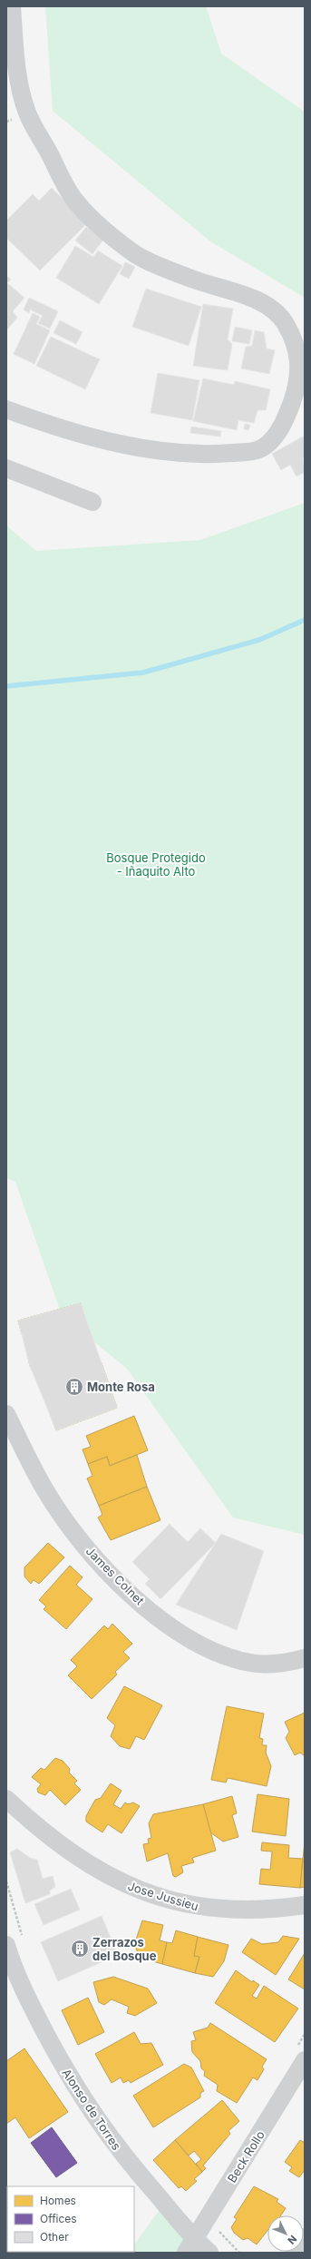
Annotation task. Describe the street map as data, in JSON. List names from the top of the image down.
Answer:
{
  "streets": {
    "street": [
      "James Colnet",
      "Jose Jussieu",
      "Alonso de Torres",
      "Beck Rollo"
    ]
  },
  "crossings": [
    ["Alonso de Torres", "Beck Rollo"]
  ],
  "parks": ["Bosque Protegido - Iñaquito Alto"],
  "places": {
    "building": ["Monte Rosa", "Zerrazos del Bosque"]
  },
  "legend": ["Homes", "Offices", "Other"],
  "north": "bottom right"
}
